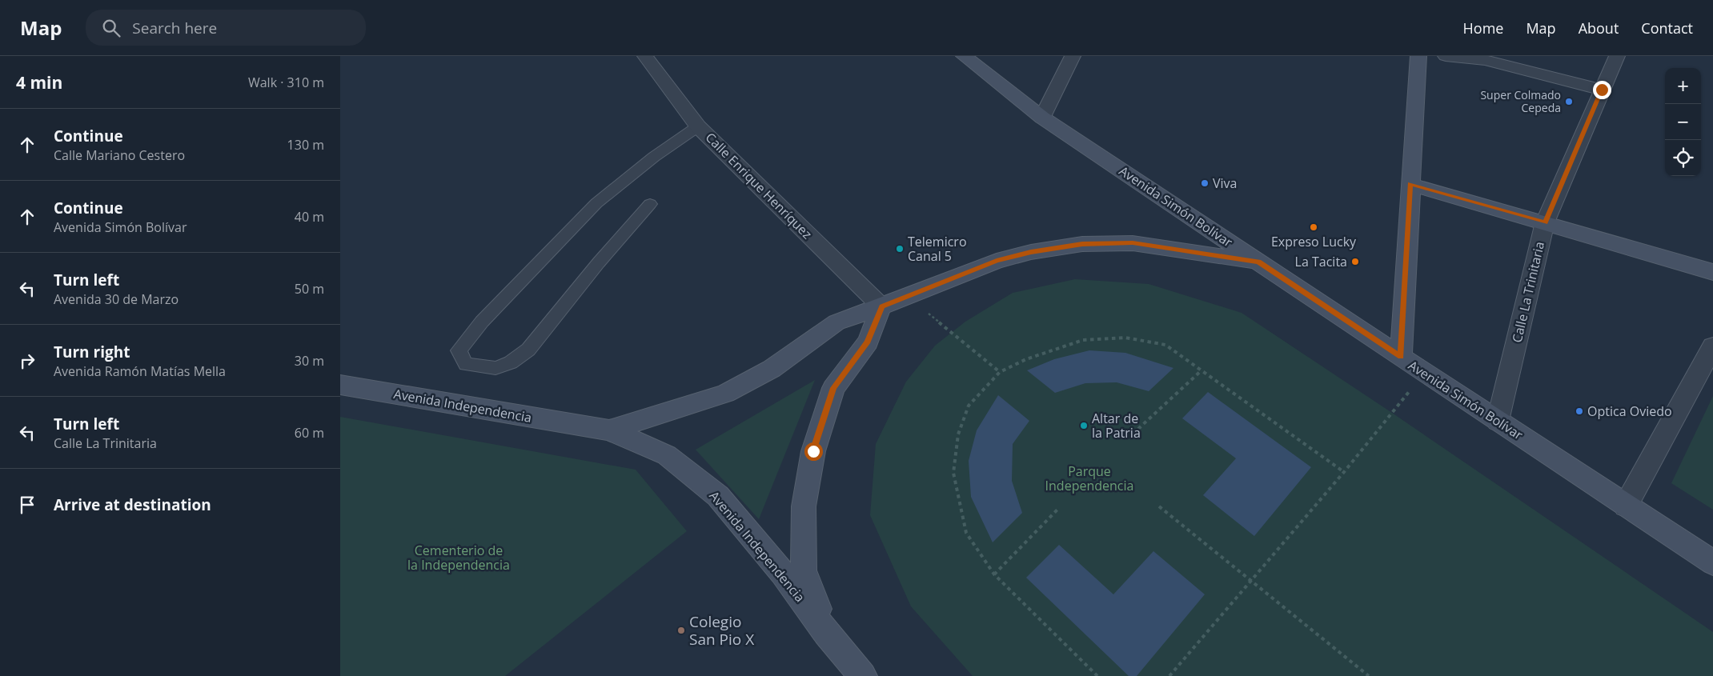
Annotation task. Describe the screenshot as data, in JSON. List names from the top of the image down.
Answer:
{
  "streets": {
    "main road": ["Avenida Simón Bolívar", "Avenida Independencia"],
    "street": ["Calle Enrique Henríquez", "Calle La Trinitaria"]
  },
  "crossings": [
    ["Calle Enrique Henríquez", "Avenida Independencia"],
    ["Avenida Simón Bolívar", "Calle La Trinitaria"],
    ["Avenida Simón Bolívar", "Avenida Independencia"]
  ],
  "parks": ["Parque Independencia", "Cementerio de la Independencia"],
  "places": [
    "Super Colmado Cepeda",
    "Viva",
    "Expreso Lucky",
    "Telemicro Canal 5",
    "La Tacita",
    "Optica Oviedo",
    "Altar de la Patria",
    "Colegio San Pio X"
  ],
  "page": {
    "header": "Map",
    "search": "Search here",
    "nav": [
      "Home",
      "Map",
      "About",
      "Contact"
    ],
    "heading": ["4 min", "Walk · 310 m"],
    "map_buttons": ["+", "−"],
    "list": [
      ["Continue", "Calle Mariano Cestero", "130 m"],
      ["Continue", "Avenida Simón Bolívar", "40 m"],
      ["Turn left", "Avenida 30 de Marzo", "50 m"],
      ["Turn right", "Avenida Ramón Matías Mella", "30 m"],
      ["Turn left", "Calle La Trinitaria", "60 m"],
      "Arrive at destination"
    ]
  }
}
